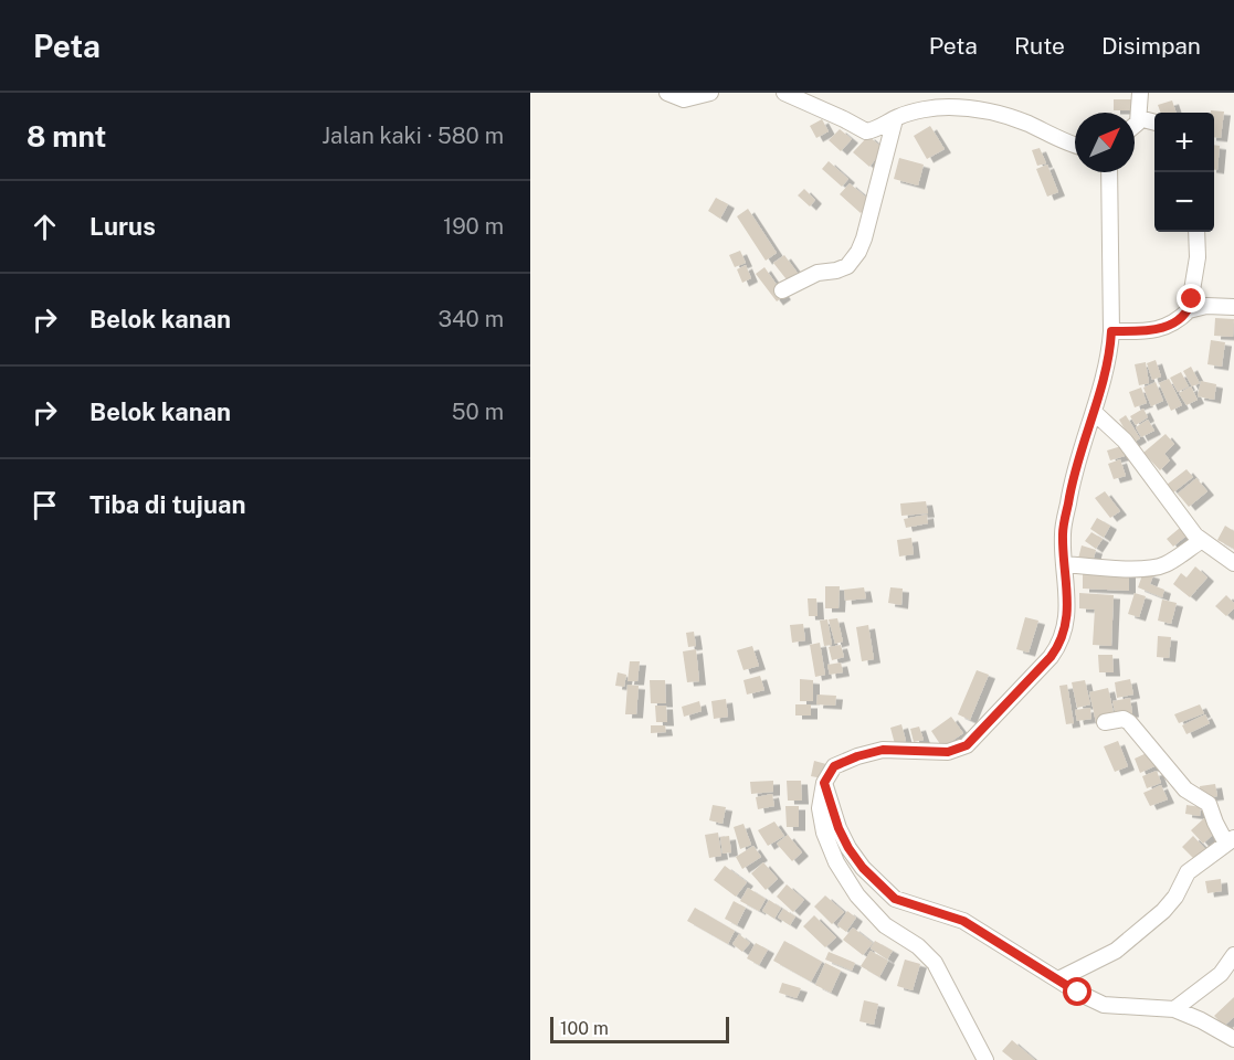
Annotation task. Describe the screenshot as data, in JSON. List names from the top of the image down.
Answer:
{
  "scale_bar": "100 m",
  "north": "top right",
  "page": {
    "header": "Peta",
    "nav": ["Peta", "Rute", "Disimpan"],
    "heading": ["8 mnt", "Jalan kaki · 580 m"],
    "map_buttons": ["+", "−"],
    "list": [
      ["Lurus", "190 m"],
      ["Belok kanan", "340 m"],
      ["Belok kanan", "50 m"],
      "Tiba di tujuan"
    ],
    "scale": "100 m"
  }
}
